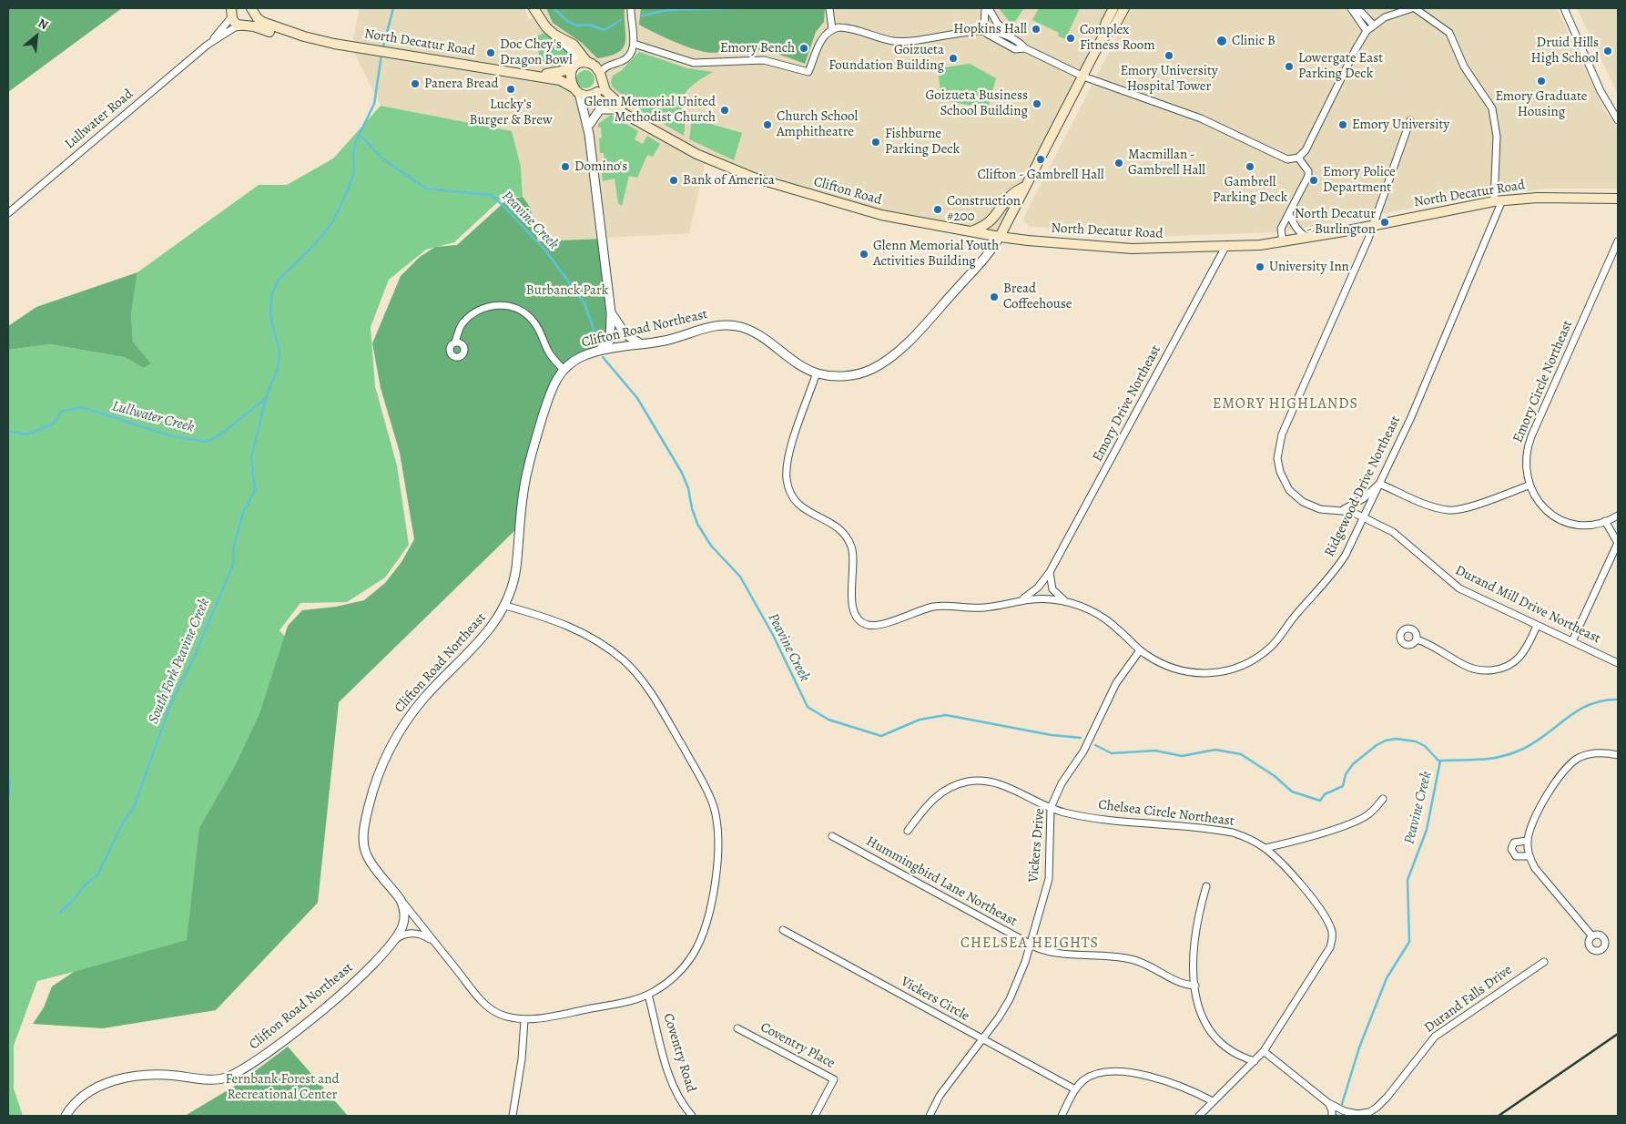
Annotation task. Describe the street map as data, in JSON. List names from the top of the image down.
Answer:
{
  "streets": {
    "main road": ["North Decatur Road", "Clifton Road"],
    "street": [
      "Lullwater Road",
      "Clifton Road Northeast",
      "Emory Circle Northeast",
      "Emory Drive Northeast",
      "Ridgewood Drive Northeast",
      "Durand Mill Drive Northeast",
      "Chelsea Circle Northeast",
      "Vickers Drive",
      "Hummingbird Lane Northeast",
      "Vickers Circle",
      "Durand Falls Drive",
      "Coventry Place",
      "Coventry Road"
    ]
  },
  "crossings": [
    ["North Decatur Road", "Lullwater Road"],
    ["North Decatur Road", "Clifton Road"],
    ["North Decatur Road", "Clifton Road Northeast"],
    ["North Decatur Road", "Emory Drive Northeast"],
    ["North Decatur Road", "Ridgewood Drive Northeast"],
    ["North Decatur Road", "Durand Mill Drive Northeast"],
    ["Clifton Road Northeast", "Ridgewood Drive Northeast"],
    ["Emory Drive Northeast", "Ridgewood Drive Northeast"],
    ["Ridgewood Drive Northeast", "Durand Mill Drive Northeast"],
    ["Ridgewood Drive Northeast", "Vickers Drive"],
    ["Chelsea Circle Northeast", "Vickers Drive"],
    ["Chelsea Circle Northeast", "Durand Falls Drive"],
    ["Vickers Drive", "Hummingbird Lane Northeast"],
    ["Vickers Drive", "Vickers Circle"]
  ],
  "districts": ["EMORY HIGHLANDS", "CHELSEA HEIGHTS"],
  "water": ["Peavine Creek", "Lullwater Creek", "South Fork Peavine Creek"],
  "parks": ["Burbanck Park", "Fernbank Forest and Recreational Center"],
  "places": [
    "Hopkins Hall",
    "Complex Fitness Room",
    "Clinic B",
    "Emory Bench",
    "Druid Hills High School",
    "Doc Chey's Dragon Bowl",
    "Emory University Hospital Tower",
    "Goizueta Foundation Building",
    "Lowergate East Parking Deck",
    "Emory Graduate Housing",
    "Panera Bread",
    "Lucky’s Burger & Brew",
    "Goizueta Business School Building",
    "Glenn Memorial United Methodist Church",
    "Church School Amphitheatre",
    "Emory University",
    "Fishburne Parking Deck",
    "Clifton - Gambrell Hall",
    "Macmillan - Gambrell Hall",
    "Domino's",
    "Gambrell Parking Deck",
    "Bank of America",
    "Emory Police Department",
    "Construction #200",
    "North Decatur - Burlington",
    "Glenn Memorial Youth Activities Building",
    "University Inn",
    "Bread Coffeehouse"
  ],
  "north": "top right"
}
